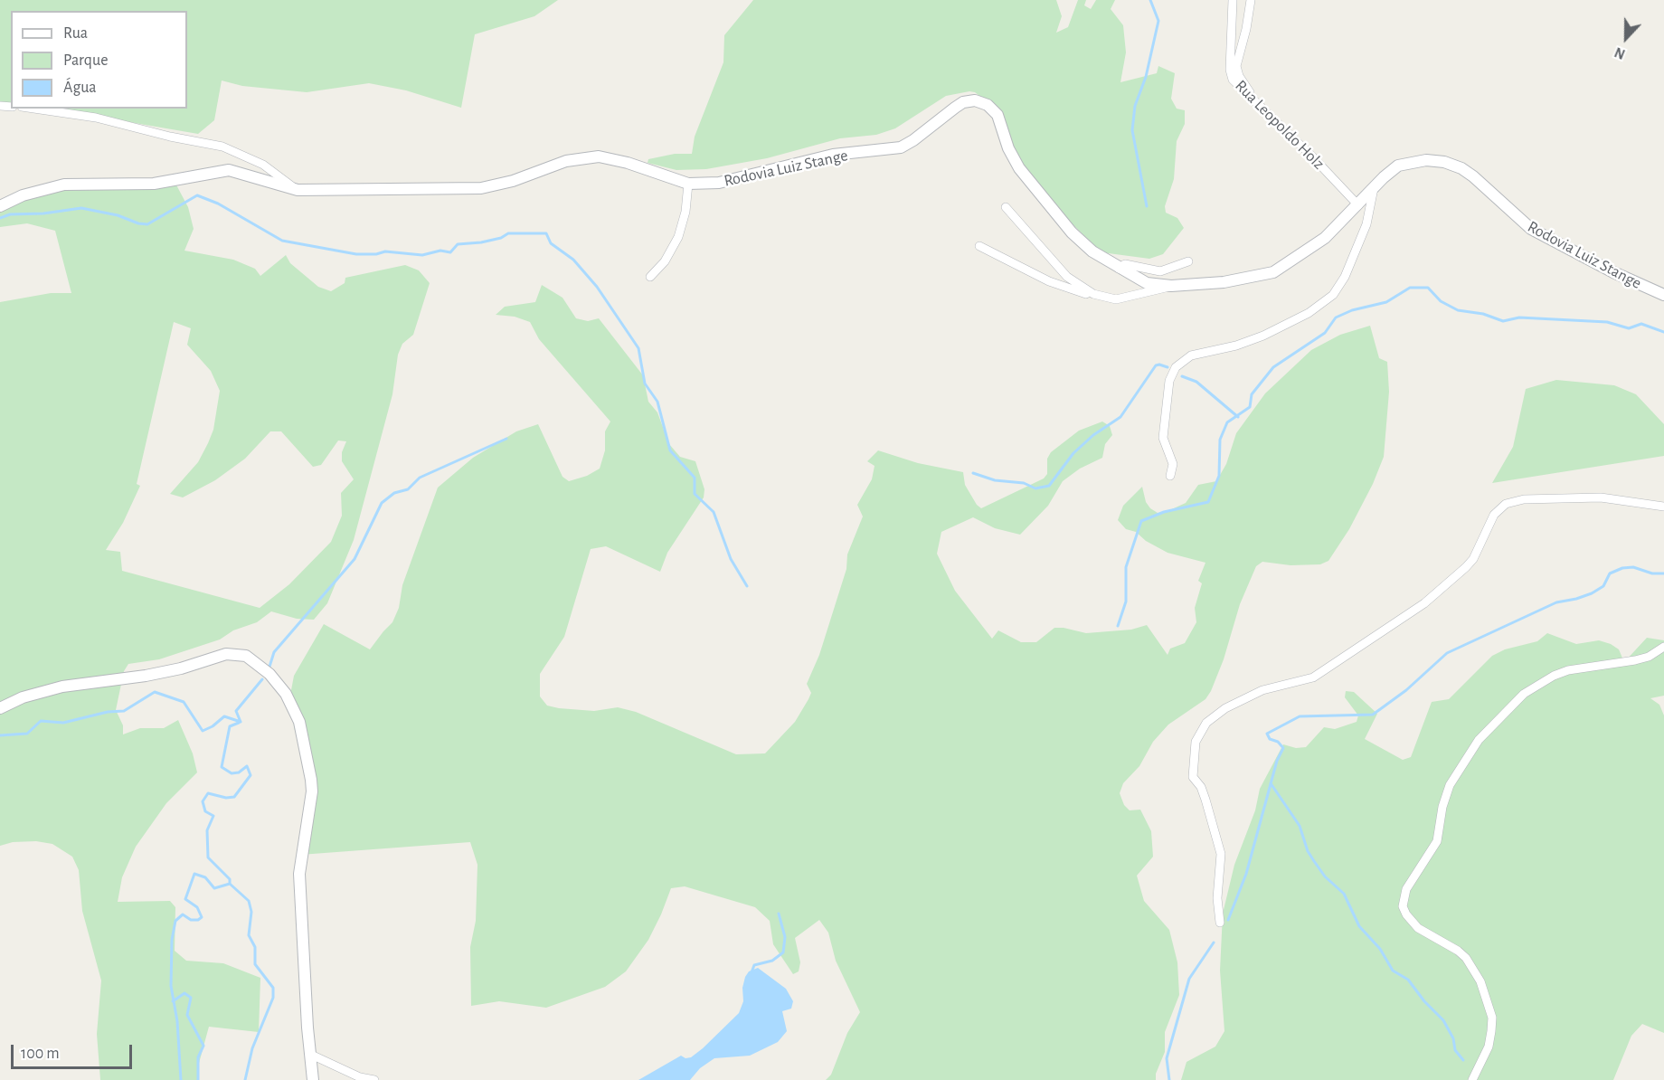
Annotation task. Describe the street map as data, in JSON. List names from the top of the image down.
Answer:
{
  "streets": {
    "street": ["Rua Leopoldo Holz", "Rodovia Luiz Stange"]
  },
  "crossings": [
    ["Rua Leopoldo Holz", "Rodovia Luiz Stange"]
  ],
  "legend": ["Rua", "Parque", "Água"],
  "scale_bar": "100 m",
  "north": "bottom"
}
